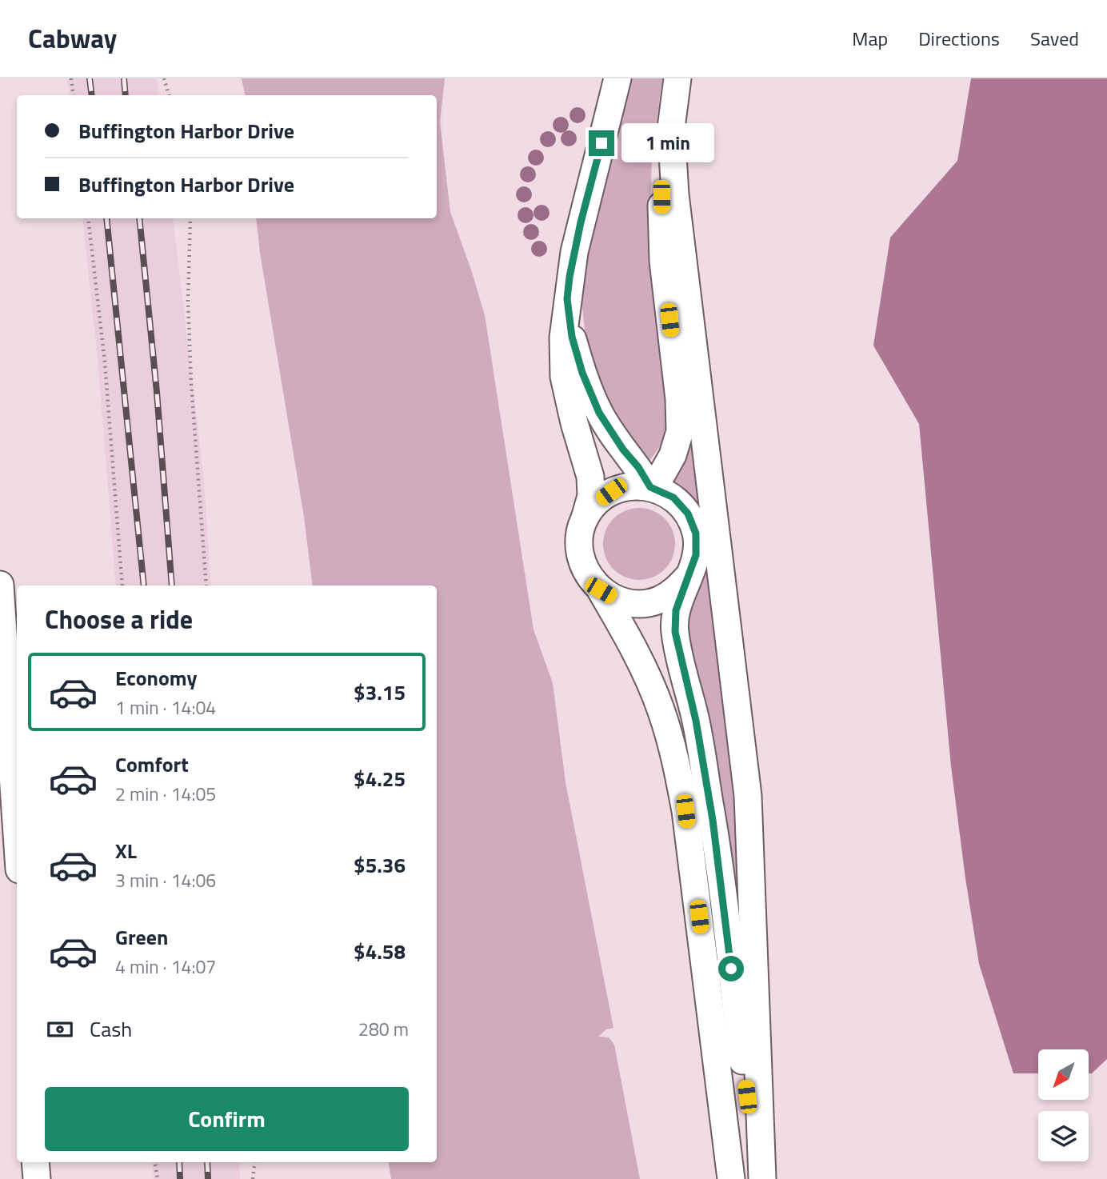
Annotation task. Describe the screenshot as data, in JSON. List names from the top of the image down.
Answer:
{
  "north": "bottom left",
  "page": {
    "header": "Cabway",
    "nav": ["Map", "Directions", "Saved"],
    "banner": ["Buffington Harbor Drive", "Buffington Harbor Drive"],
    "bubble": "1 min",
    "heading": "Choose a ride",
    "list": [
      {
        "name": "Economy",
        "note": "1 min · 14:04",
        "value": "$3.15"
      },
      {
        "name": "Comfort",
        "note": "2 min · 14:05",
        "value": "$4.25"
      },
      {
        "name": "XL",
        "note": "3 min · 14:06",
        "value": "$5.36"
      },
      {
        "name": "Green",
        "note": "4 min · 14:07",
        "value": "$4.58"
      }
    ],
    "pay": ["Cash", "280 m"],
    "buttons": "Confirm"
  }
}
